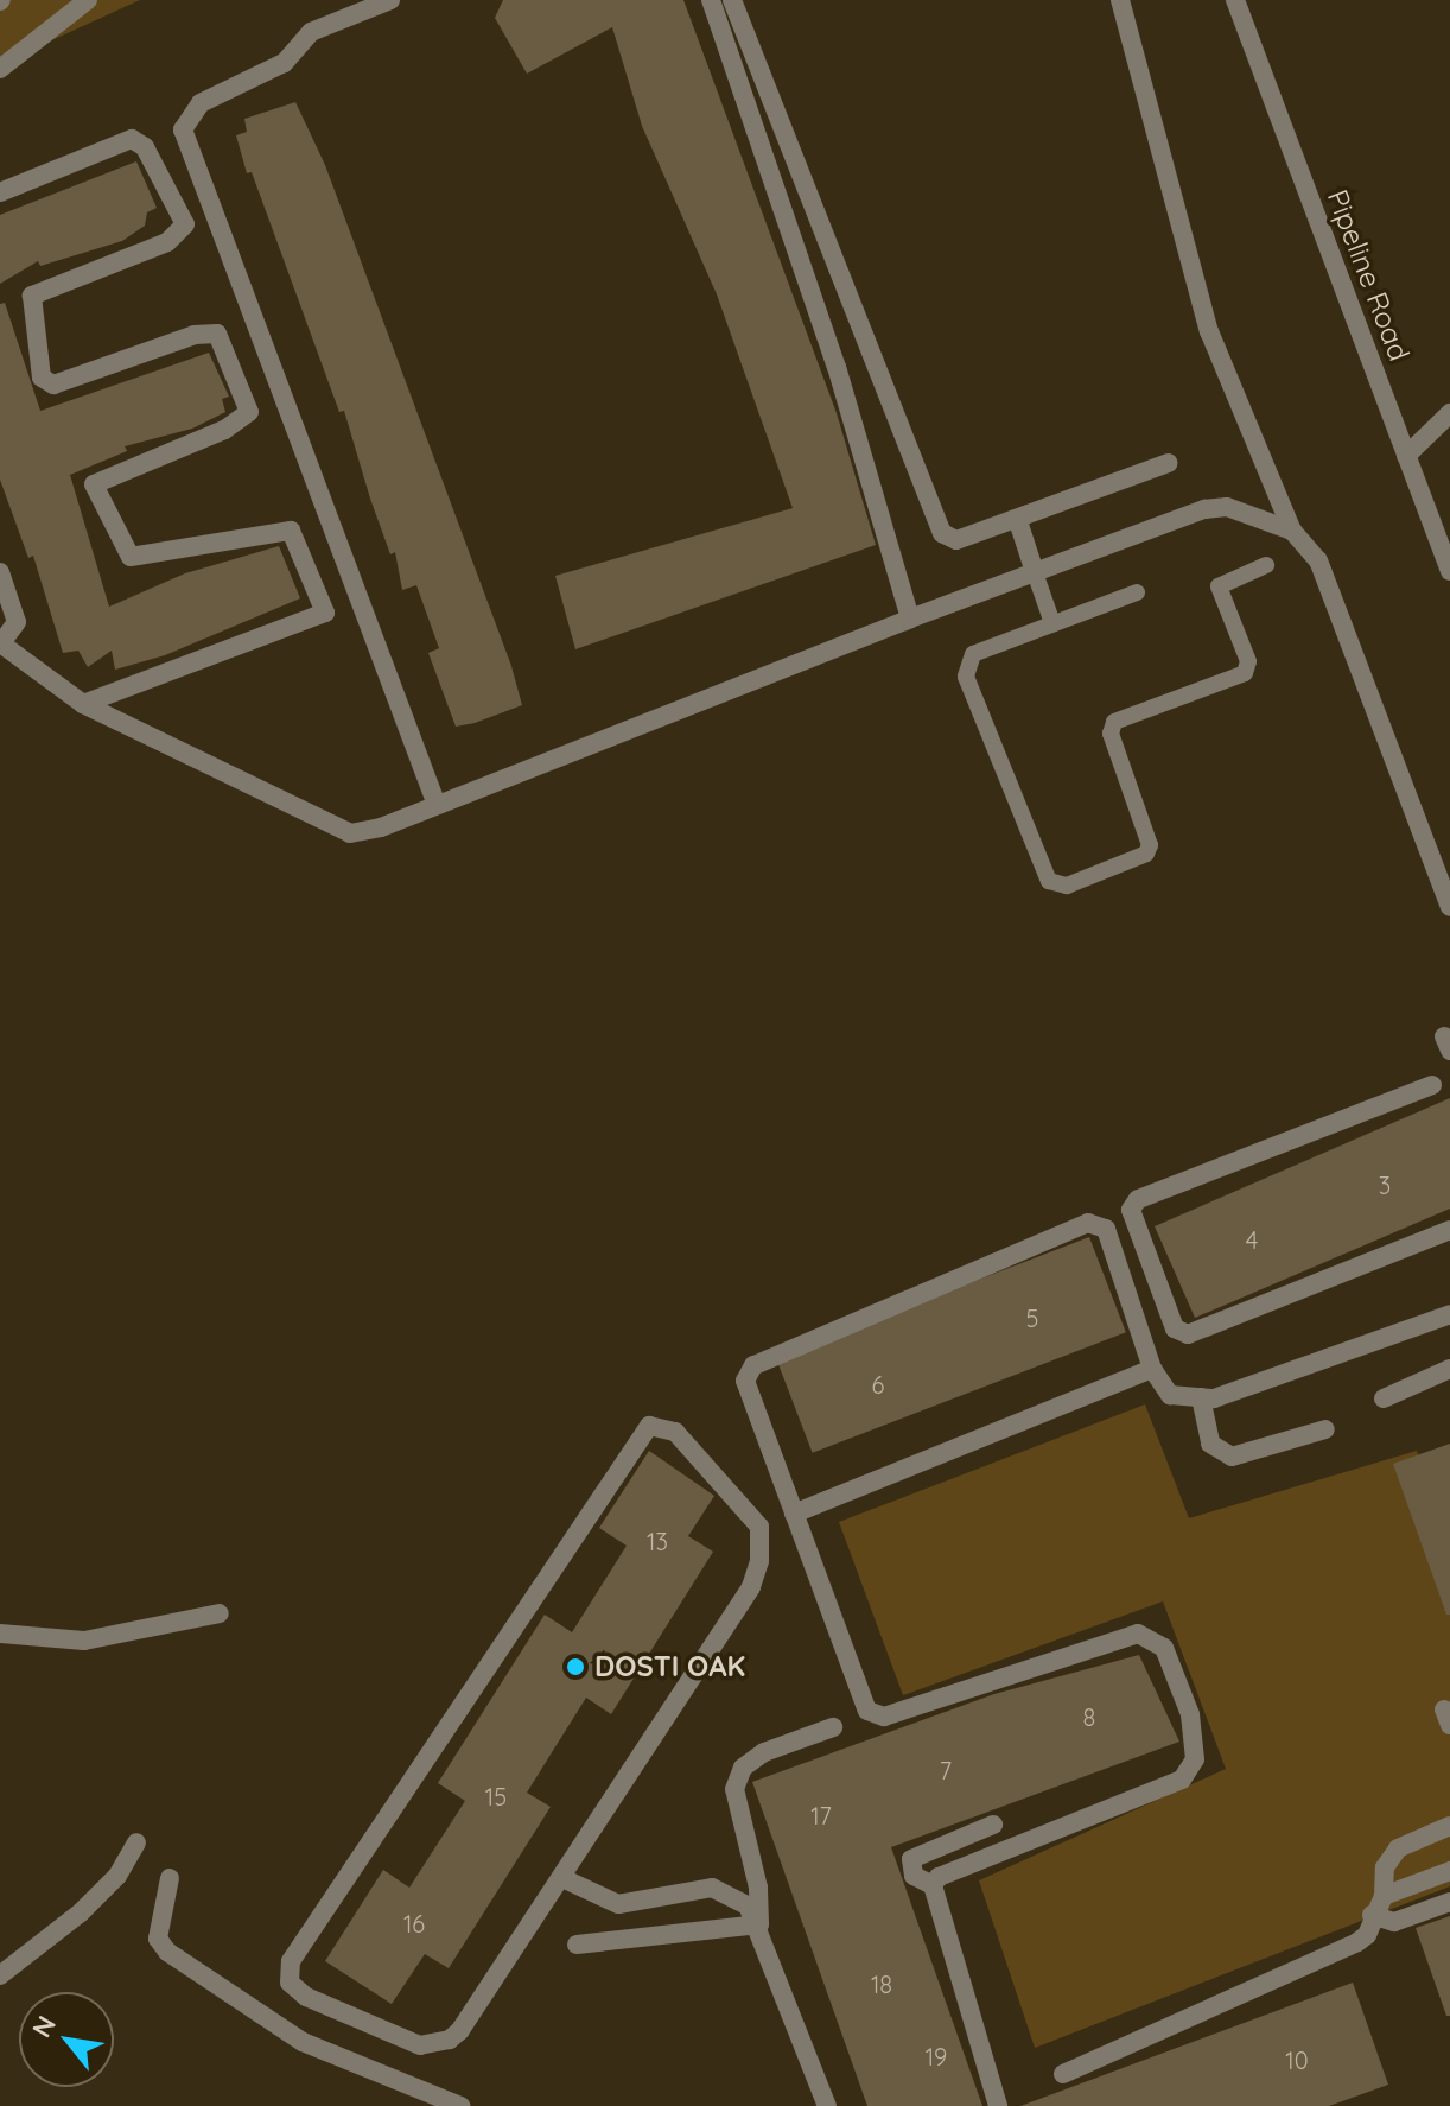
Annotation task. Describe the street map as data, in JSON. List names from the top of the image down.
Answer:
{
  "streets": {
    "street": ["Pipeline Road"]
  },
  "places": ["DOSTI OAK"],
  "house_numbers": [
    "3",
    "4",
    "5",
    "6",
    "13",
    "8",
    "7",
    "15",
    "17",
    "16",
    "18",
    "19",
    "10"
  ],
  "north": "top left"
}
